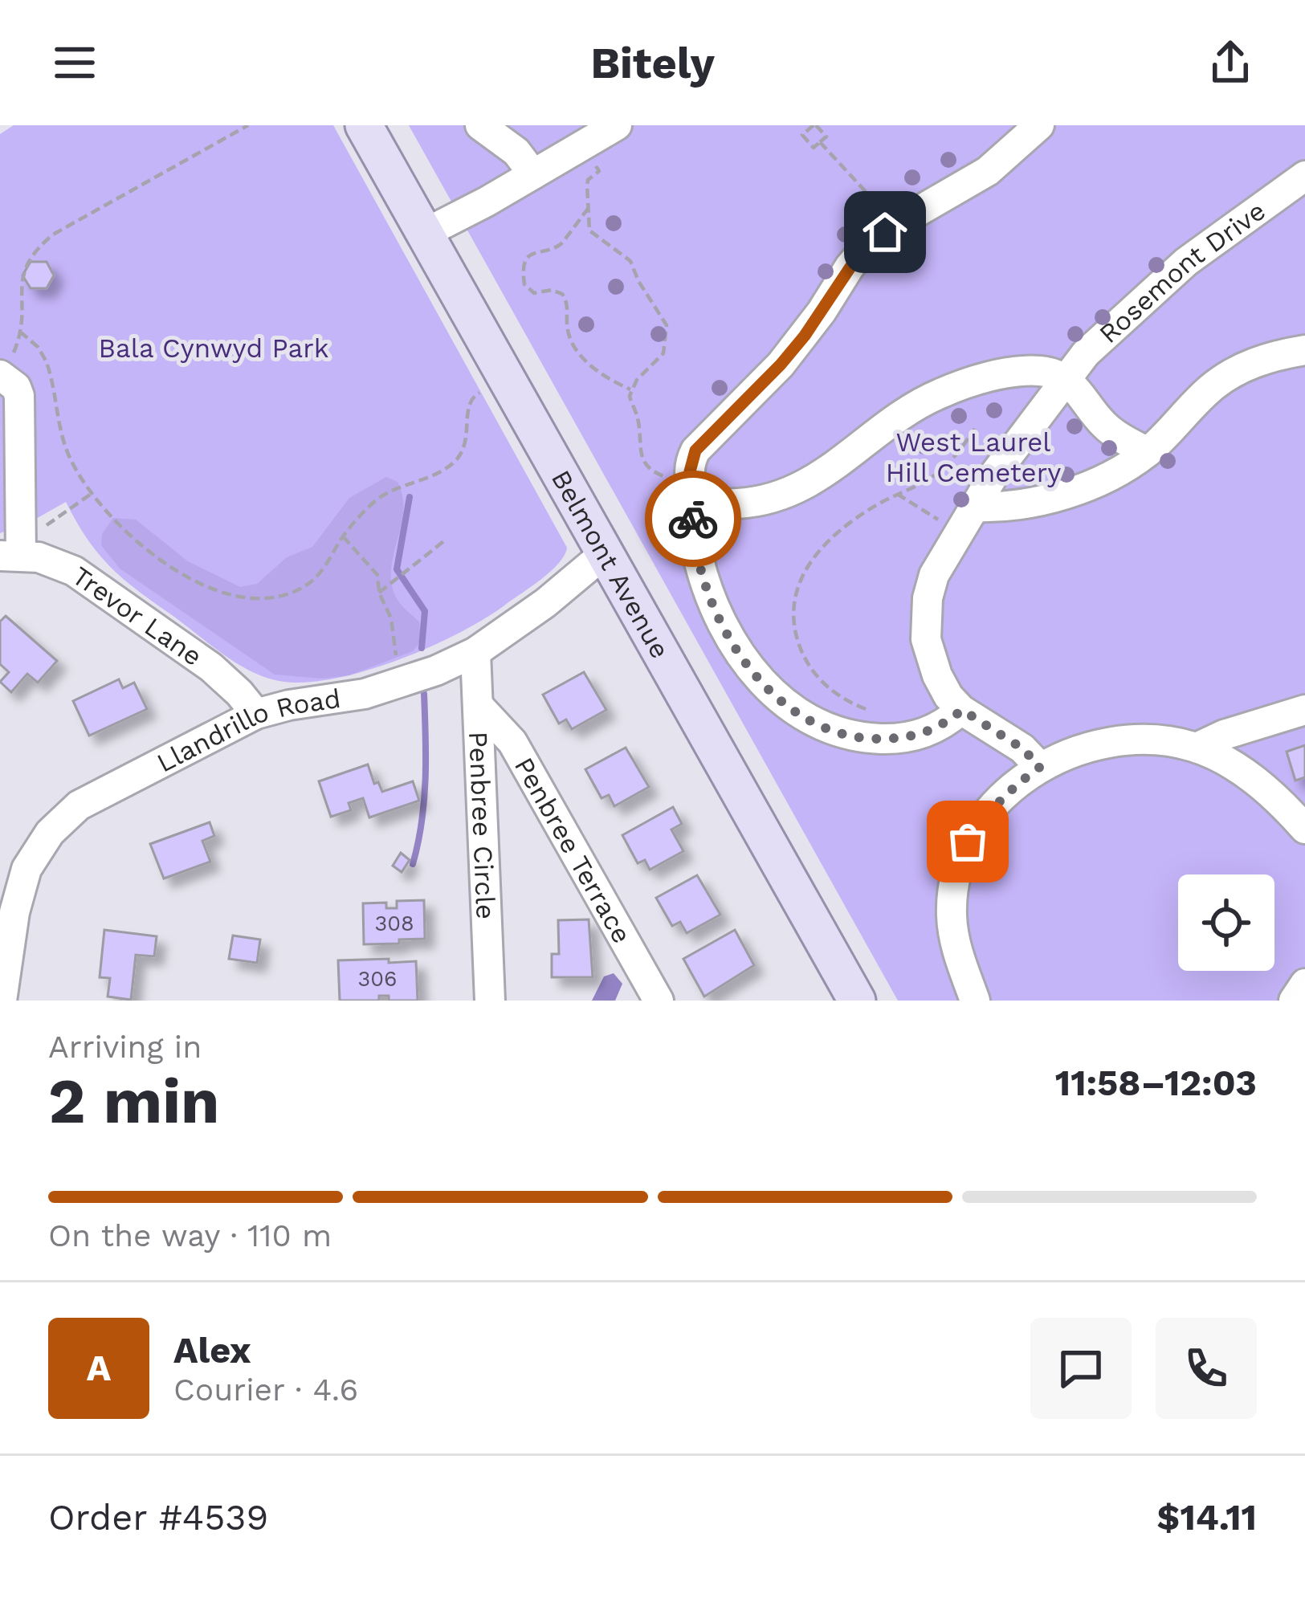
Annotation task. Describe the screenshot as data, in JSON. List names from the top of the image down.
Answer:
{
  "streets": {
    "main road": ["Belmont Avenue"],
    "street": [
      "Rosemont Drive",
      "Trevor Lane",
      "Llandrillo Road",
      "Penbree Circle",
      "Penbree Terrace"
    ]
  },
  "crossings": [
    ["Belmont Avenue", "Llandrillo Road"],
    ["Trevor Lane", "Llandrillo Road"],
    ["Llandrillo Road", "Penbree Circle"],
    ["Penbree Circle", "Penbree Terrace"]
  ],
  "parks": ["Bala Cynwyd Park", "West Laurel Hill Cemetery"],
  "house_numbers": ["308", "306"],
  "page": {
    "header": "Bitely",
    "heading": ["2 min", "Arriving in", "11:58–12:03"],
    "panel": [
      "Alex",
      "Courier · 4.6",
      "Order #4539",
      "$14.11"
    ],
    "bar": "On the way · 110 m",
    "round": "A"
  }
}
